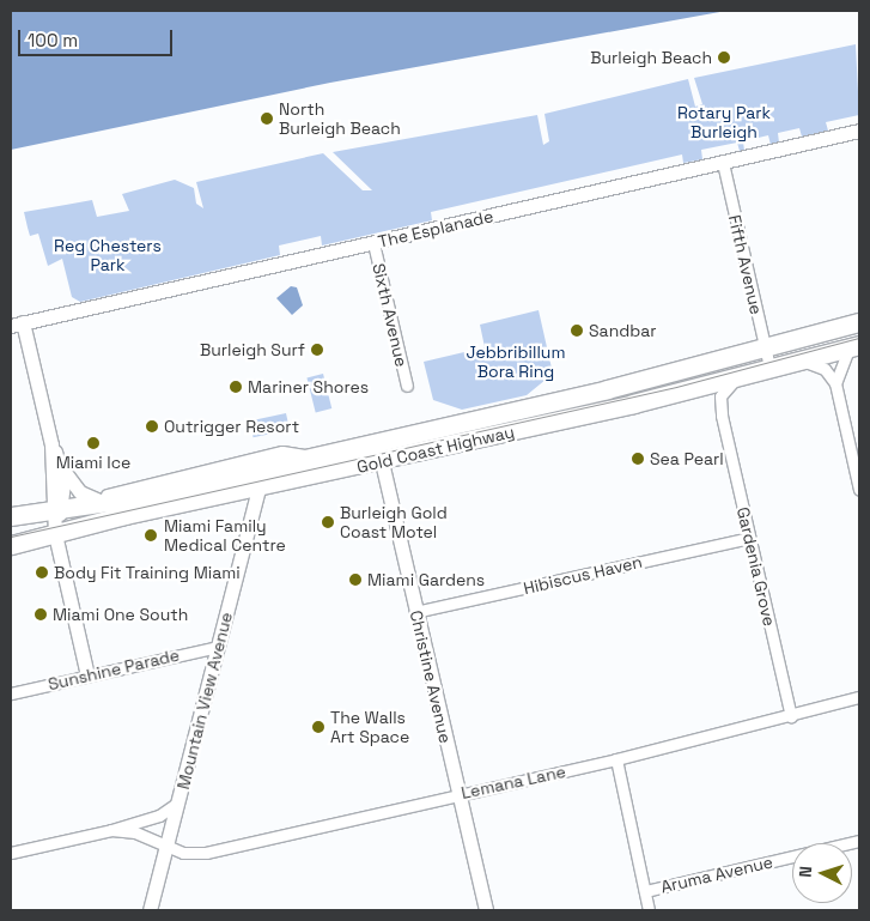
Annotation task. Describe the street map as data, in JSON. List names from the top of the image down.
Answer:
{
  "streets": {
    "highway": ["Gold Coast Highway"],
    "street": [
      "The Esplanade",
      "Fifth Avenue",
      "Sixth Avenue",
      "Gardenia Grove",
      "Hibiscus Haven",
      "Sunshine Parade",
      "Christine Avenue",
      "Mountain View Avenue",
      "Lemana Lane",
      "Aruma Avenue"
    ]
  },
  "crossings": [
    ["The Esplanade", "Fifth Avenue"],
    ["The Esplanade", "Sixth Avenue"],
    ["Fifth Avenue", "Gold Coast Highway"],
    ["Gold Coast Highway", "Gardenia Grove"],
    ["Gold Coast Highway", "Christine Avenue"],
    ["Gold Coast Highway", "Mountain View Avenue"],
    ["Gardenia Grove", "Hibiscus Haven"],
    ["Gardenia Grove", "Lemana Lane"],
    ["Hibiscus Haven", "Christine Avenue"],
    ["Sunshine Parade", "Mountain View Avenue"],
    ["Christine Avenue", "Lemana Lane"],
    ["Mountain View Avenue", "Lemana Lane"]
  ],
  "parks": ["Rotary Park Burleigh", "Reg Chesters Park", "Jebbribillum Bora Ring"],
  "places": [
    "Burleigh Beach",
    "North Burleigh Beach",
    "Sandbar",
    "Burleigh Surf",
    "Mariner Shores",
    "Outrigger Resort",
    "Miami Ice",
    "Sea Pearl",
    "Burleigh Gold Coast Motel",
    "Miami Family Medical Centre",
    "Body Fit Training Miami",
    "Miami Gardens",
    "Miami One South",
    "The Walls Art Space"
  ],
  "scale_bar": "100 m",
  "north": "left"
}
